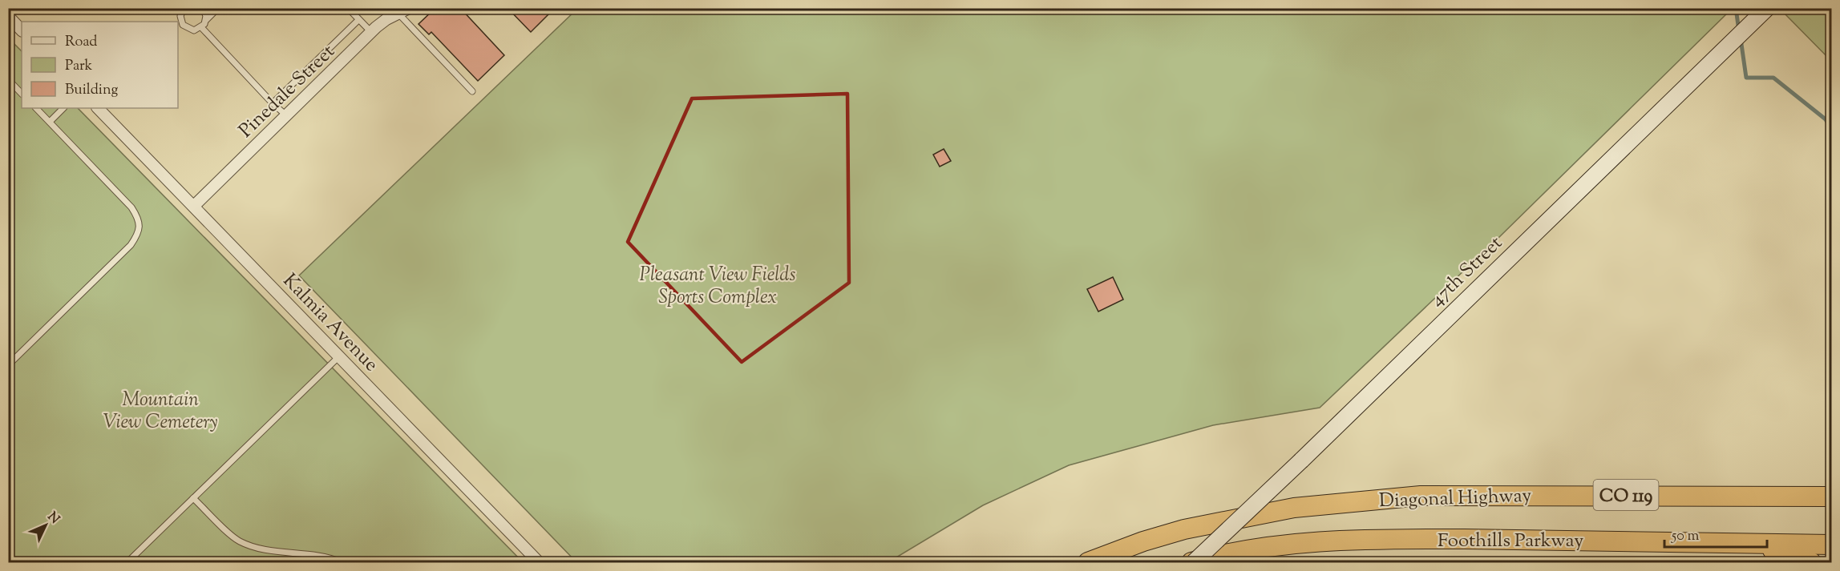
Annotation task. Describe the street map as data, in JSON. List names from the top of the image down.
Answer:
{
  "streets": {
    "highway": ["CO 119", "Diagonal Highway", "Foothills Parkway"],
    "street": ["Pinedale Street", "47th Street", "Kalmia Avenue"]
  },
  "crossings": [
    ["Pinedale Street", "Kalmia Avenue"],
    ["47th Street", "Foothills Parkway"]
  ],
  "parks": ["Pleasant View Fields Sports Complex", "Mountain View Cemetery"],
  "legend": ["Road", "Park", "Building"],
  "scale_bar": "50 m",
  "north": "top right"
}
